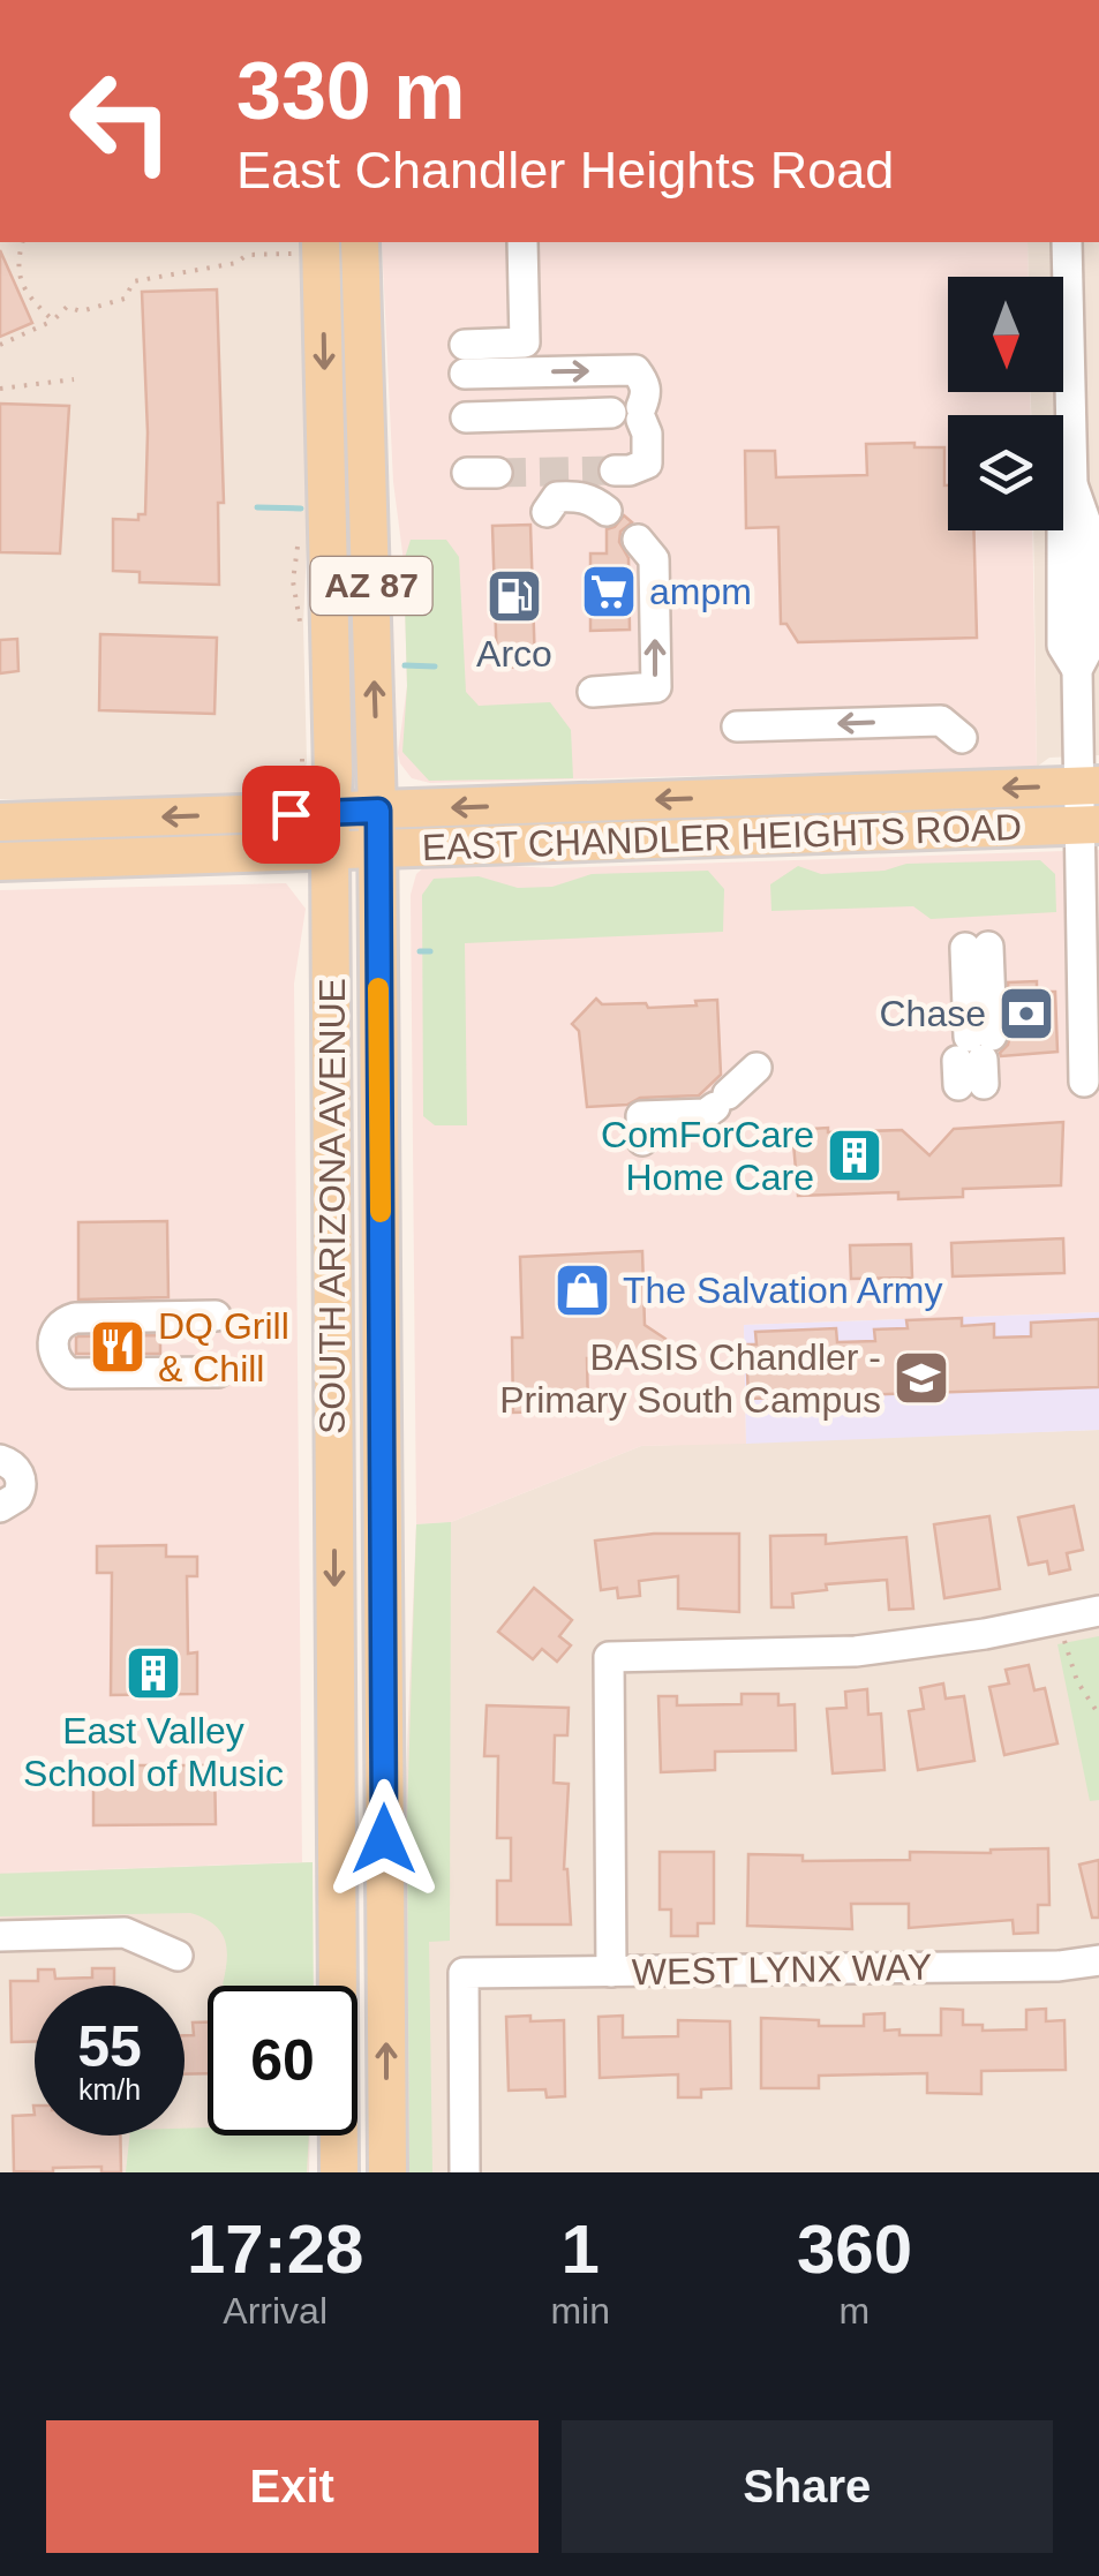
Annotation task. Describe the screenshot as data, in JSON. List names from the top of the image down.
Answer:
{
  "streets": {
    "main road": ["AZ 87", "EAST CHANDLER HEIGHTS ROAD", "SOUTH ARIZONA AVENUE"],
    "street": ["WEST LYNX WAY"]
  },
  "crossings": [
    ["EAST CHANDLER HEIGHTS ROAD", "SOUTH ARIZONA AVENUE"]
  ],
  "places": {
    "supermarket": ["ampm"],
    "fuel station": ["Arco"],
    "bank": ["Chase"],
    "building": ["ComForCare Home Care", "East Valley School of Music"],
    "shop": ["The Salvation Army"],
    "restaurant": ["DQ Grill & Chill"],
    "school or university": ["BASIS Chandler - Primary South Campus"]
  },
  "north": "bottom",
  "page": {
    "turn": ["330 m", "East Chandler Heights Road"],
    "speed": "55 km/h",
    "limit": "60",
    "eta": [
      "17:28",
      "Arrival",
      "1",
      "min",
      "360",
      "m"
    ],
    "buttons": ["Exit", "Share"]
  }
}
